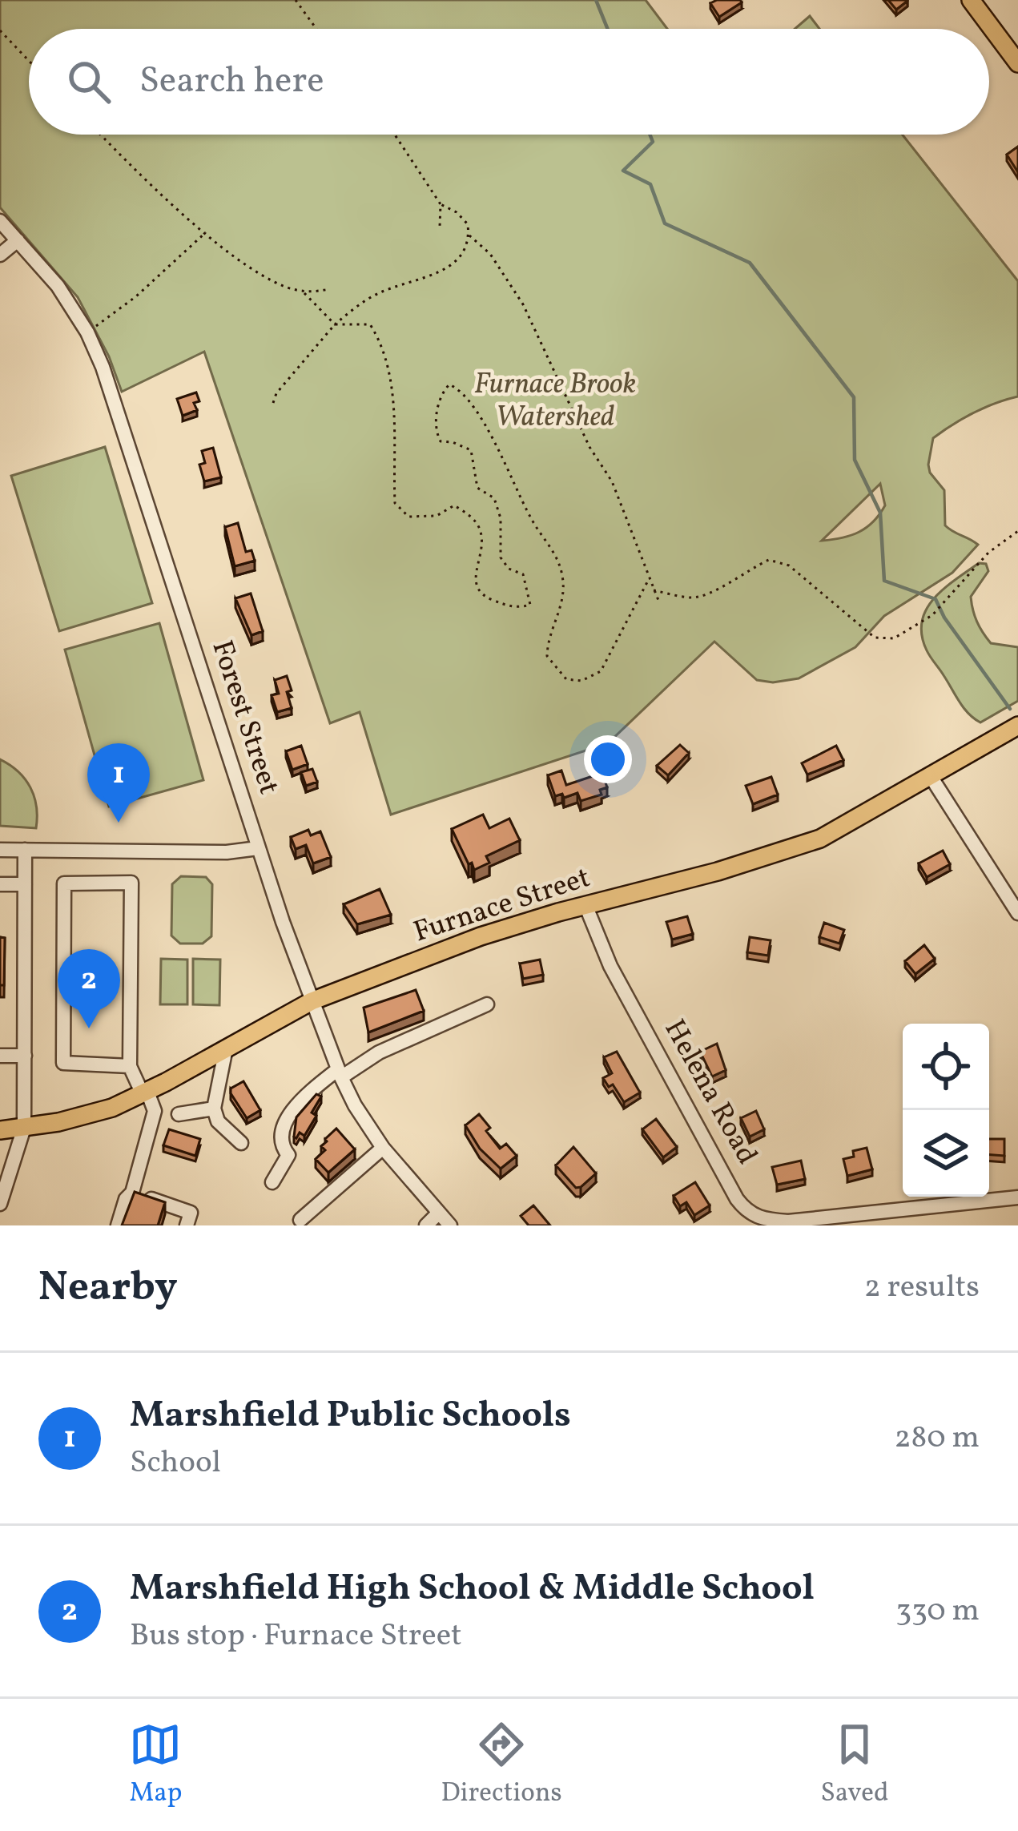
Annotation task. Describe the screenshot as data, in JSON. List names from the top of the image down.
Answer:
{
  "streets": {
    "main road": ["Furnace Street"],
    "street": ["Forest Street", "Helena Road"]
  },
  "crossings": [
    ["Forest Street", "Furnace Street"],
    ["Furnace Street", "Helena Road"]
  ],
  "parks": ["Furnace Brook Watershed"],
  "page": {
    "search": "Search here",
    "pins": ["1", "2"],
    "heading": ["Nearby", "2 results"],
    "list": [
      {
        "mark": "1",
        "name": "Marshfield Public Schools",
        "note": "School",
        "value": "280 m"
      },
      {
        "mark": "2",
        "name": "Marshfield High School & Middle School",
        "note": "Bus stop · Furnace Street",
        "value": "330 m"
      }
    ],
    "nav": ["Map", "Directions", "Saved"]
  }
}
